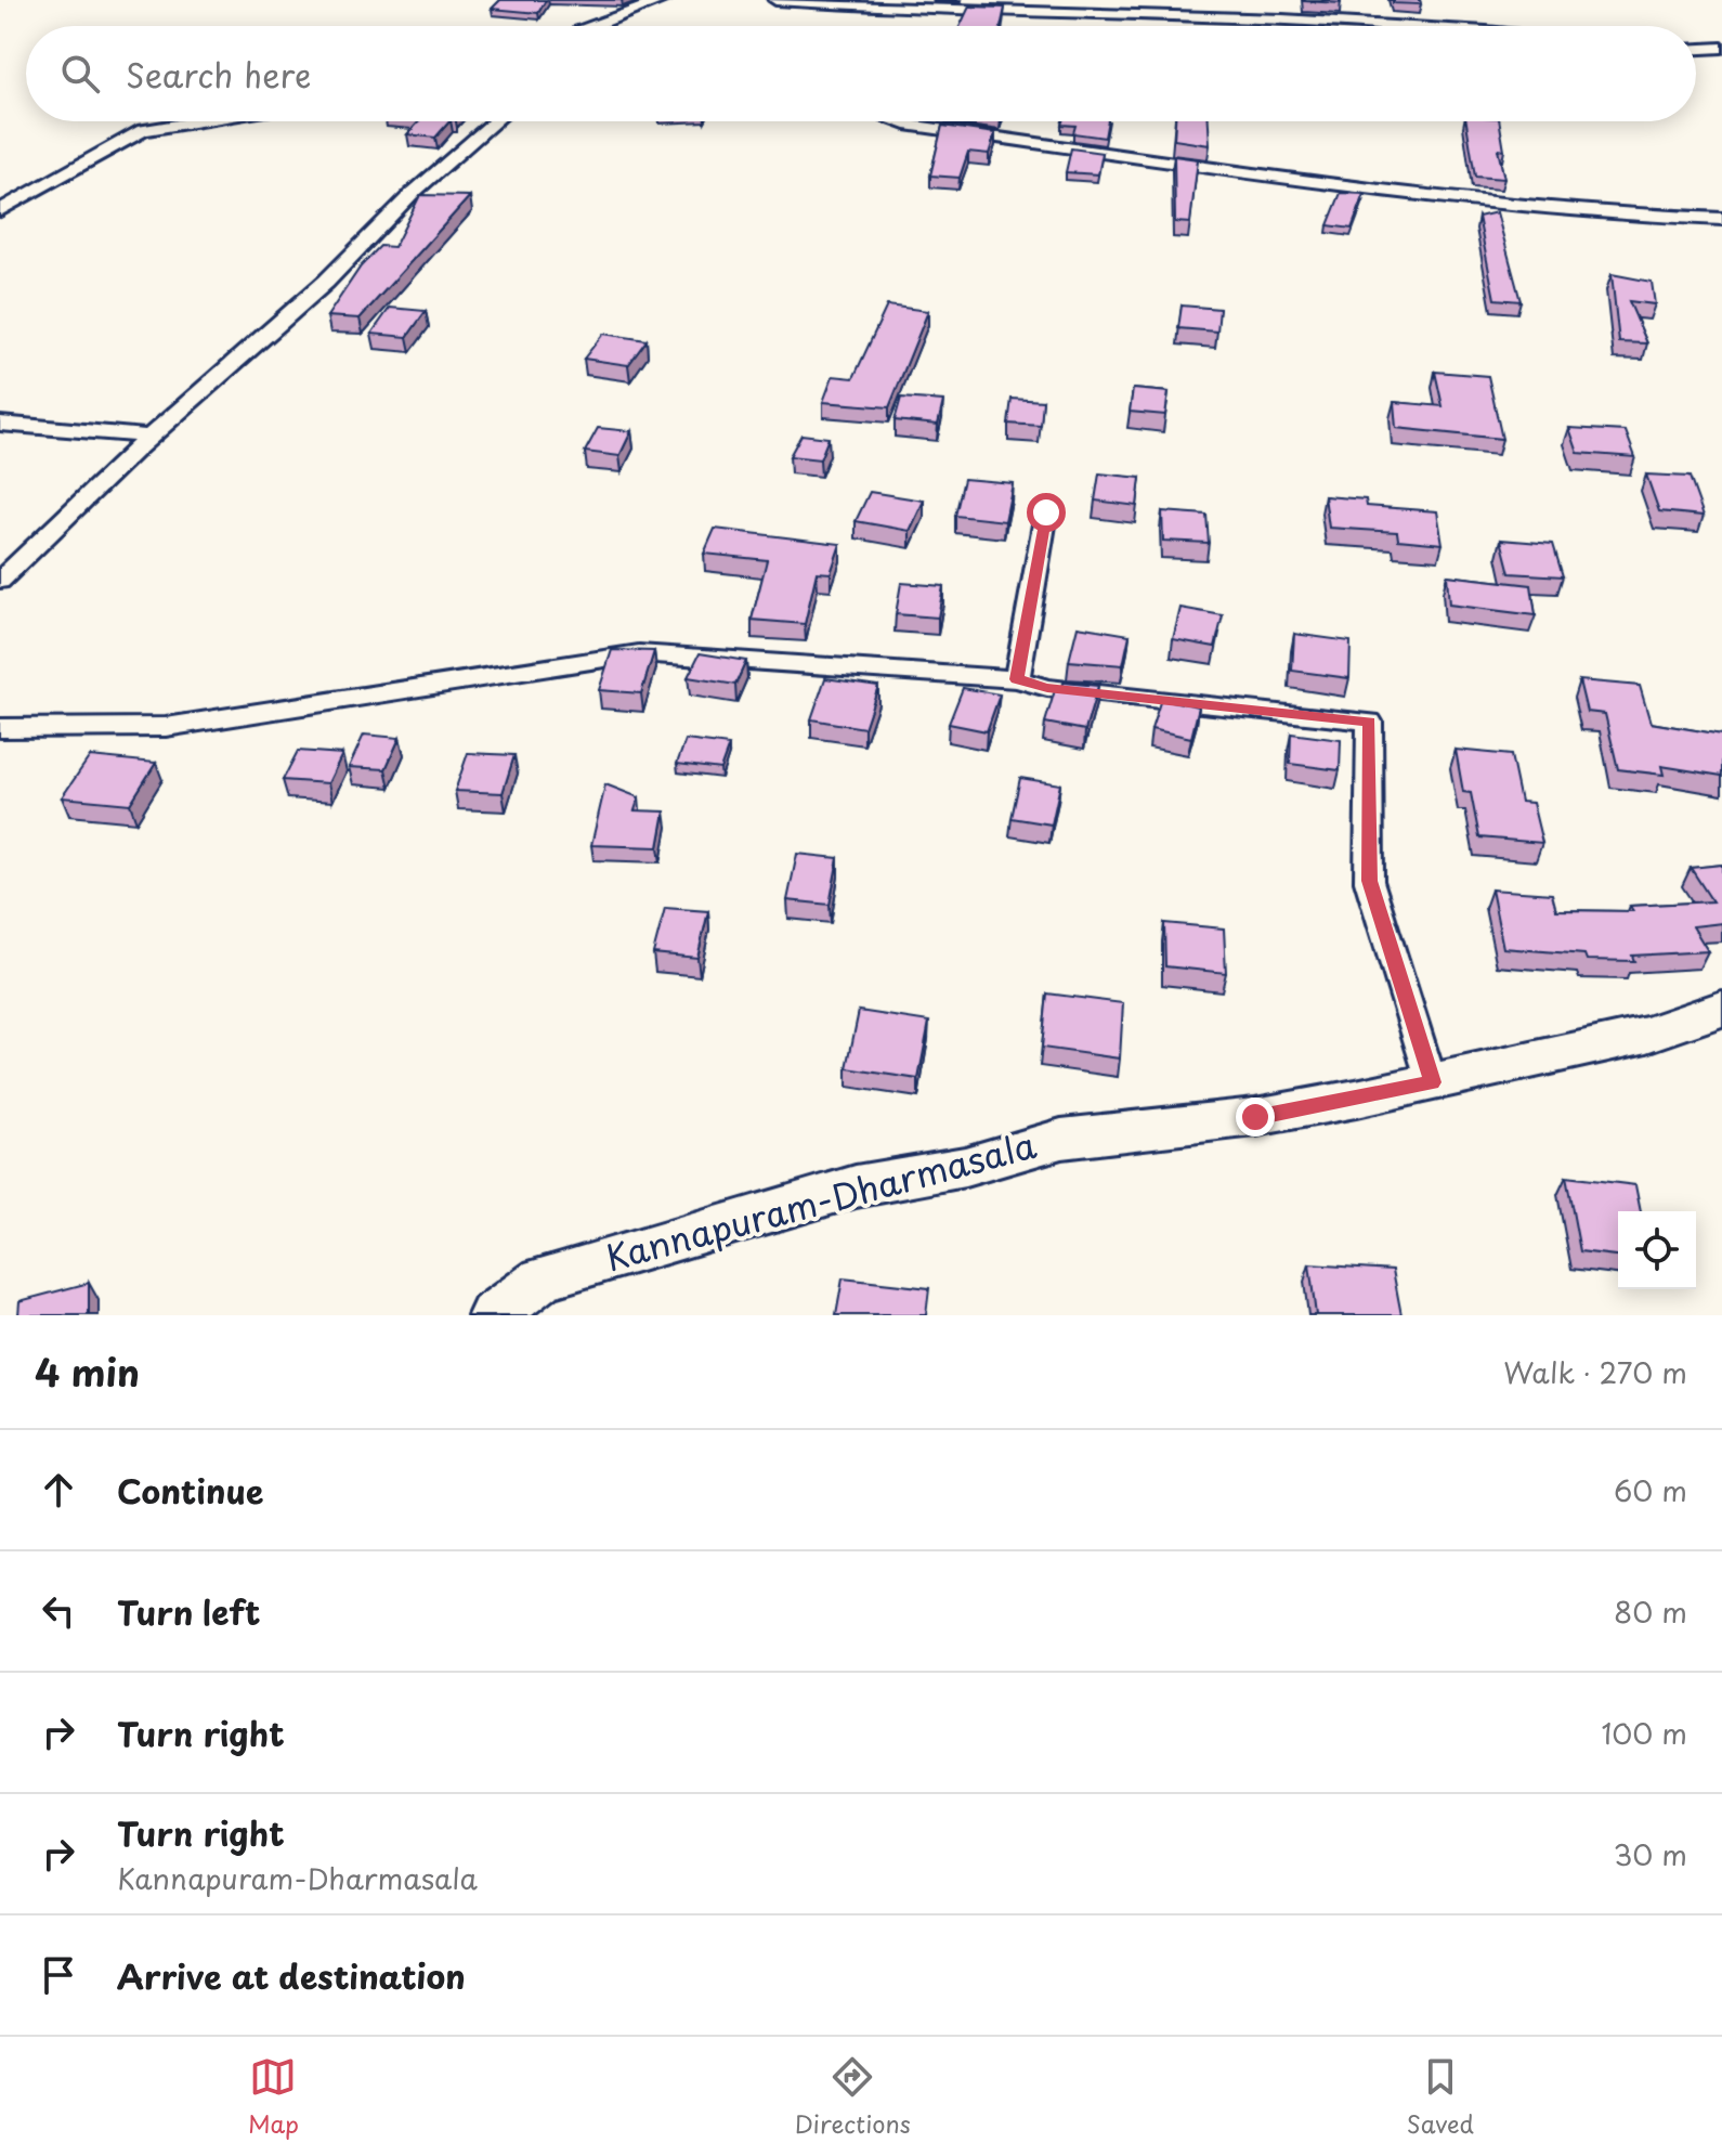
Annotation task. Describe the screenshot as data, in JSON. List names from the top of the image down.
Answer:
{
  "streets": {
    "main road": ["Kannapuram-Dharmasala"]
  },
  "page": {
    "search": "Search here",
    "heading": ["4 min", "Walk · 270 m"],
    "list": [
      ["Continue", "60 m"],
      ["Turn left", "80 m"],
      ["Turn right", "100 m"],
      ["Turn right", "Kannapuram-Dharmasala", "30 m"],
      "Arrive at destination"
    ],
    "nav": ["Map", "Directions", "Saved"]
  }
}
